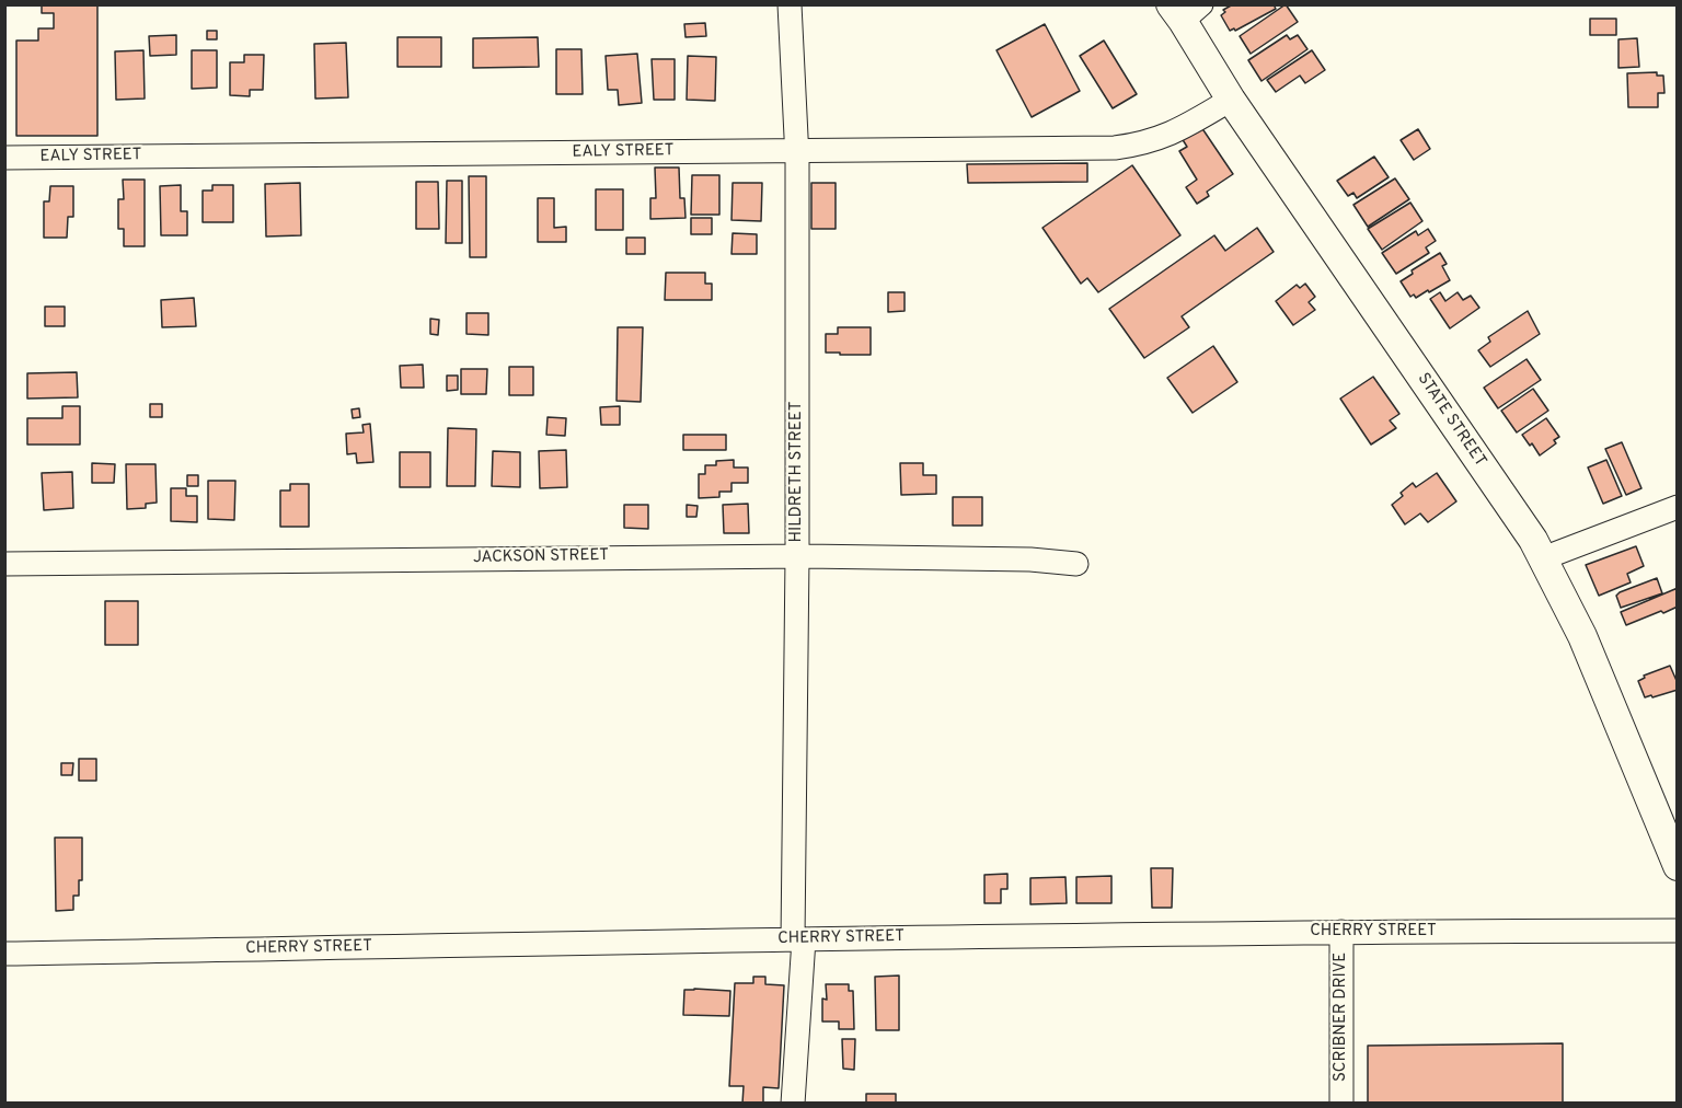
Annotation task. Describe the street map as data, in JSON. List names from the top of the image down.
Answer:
{
  "streets": {
    "main road": ["STATE STREET"],
    "street": [
      "EALY STREET",
      "HILDRETH STREET",
      "JACKSON STREET",
      "CHERRY STREET",
      "SCRIBNER DRIVE"
    ]
  },
  "crossings": [
    ["EALY STREET", "STATE STREET"],
    ["EALY STREET", "HILDRETH STREET"],
    ["HILDRETH STREET", "JACKSON STREET"],
    ["HILDRETH STREET", "CHERRY STREET"],
    ["CHERRY STREET", "SCRIBNER DRIVE"]
  ]
}
